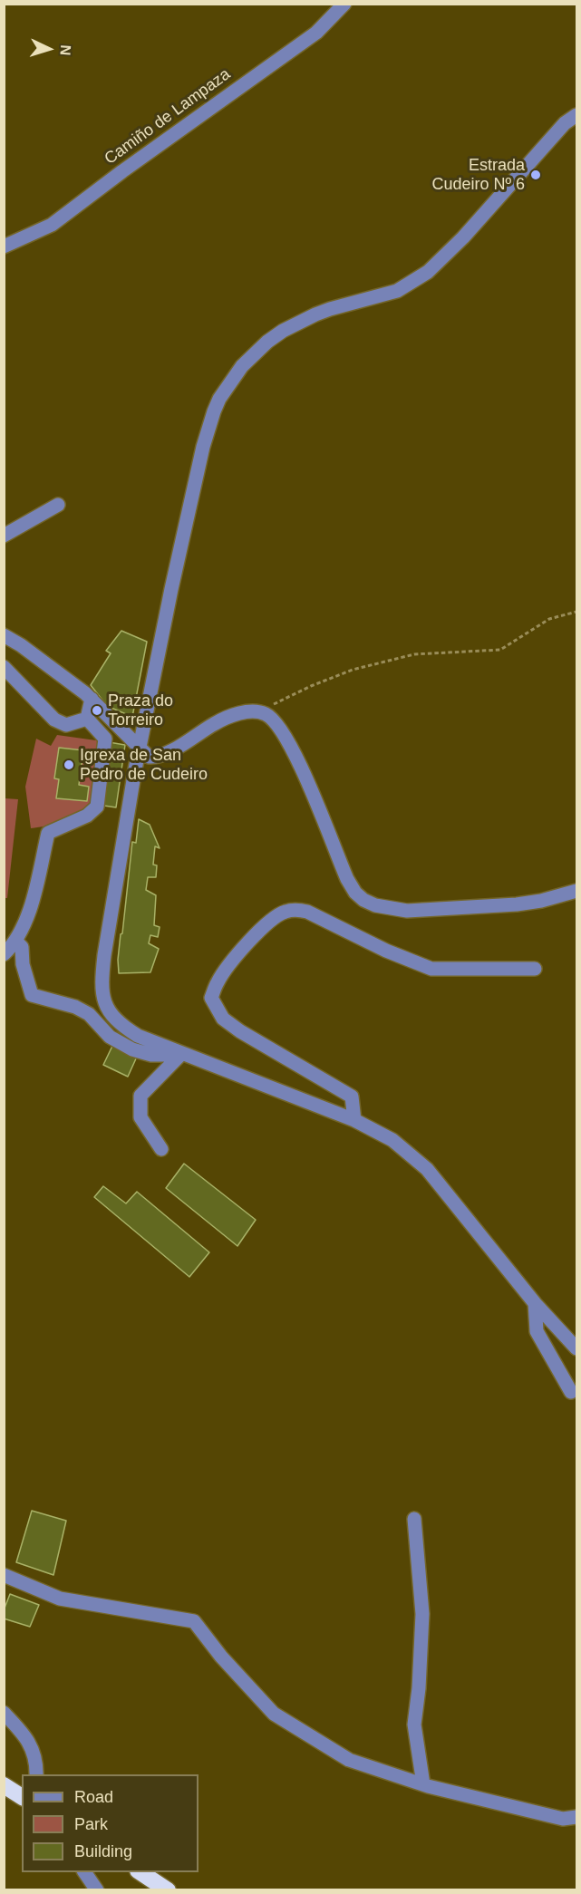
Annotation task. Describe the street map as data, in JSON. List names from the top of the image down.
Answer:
{
  "streets": {
    "street": ["Camiño de Lampaza"]
  },
  "places": ["Estrada Cudeiro Nº 6", "Praza do Torreiro", "Igrexa de San Pedro de Cudeiro"],
  "legend": ["Road", "Park", "Building"],
  "north": "right"
}
